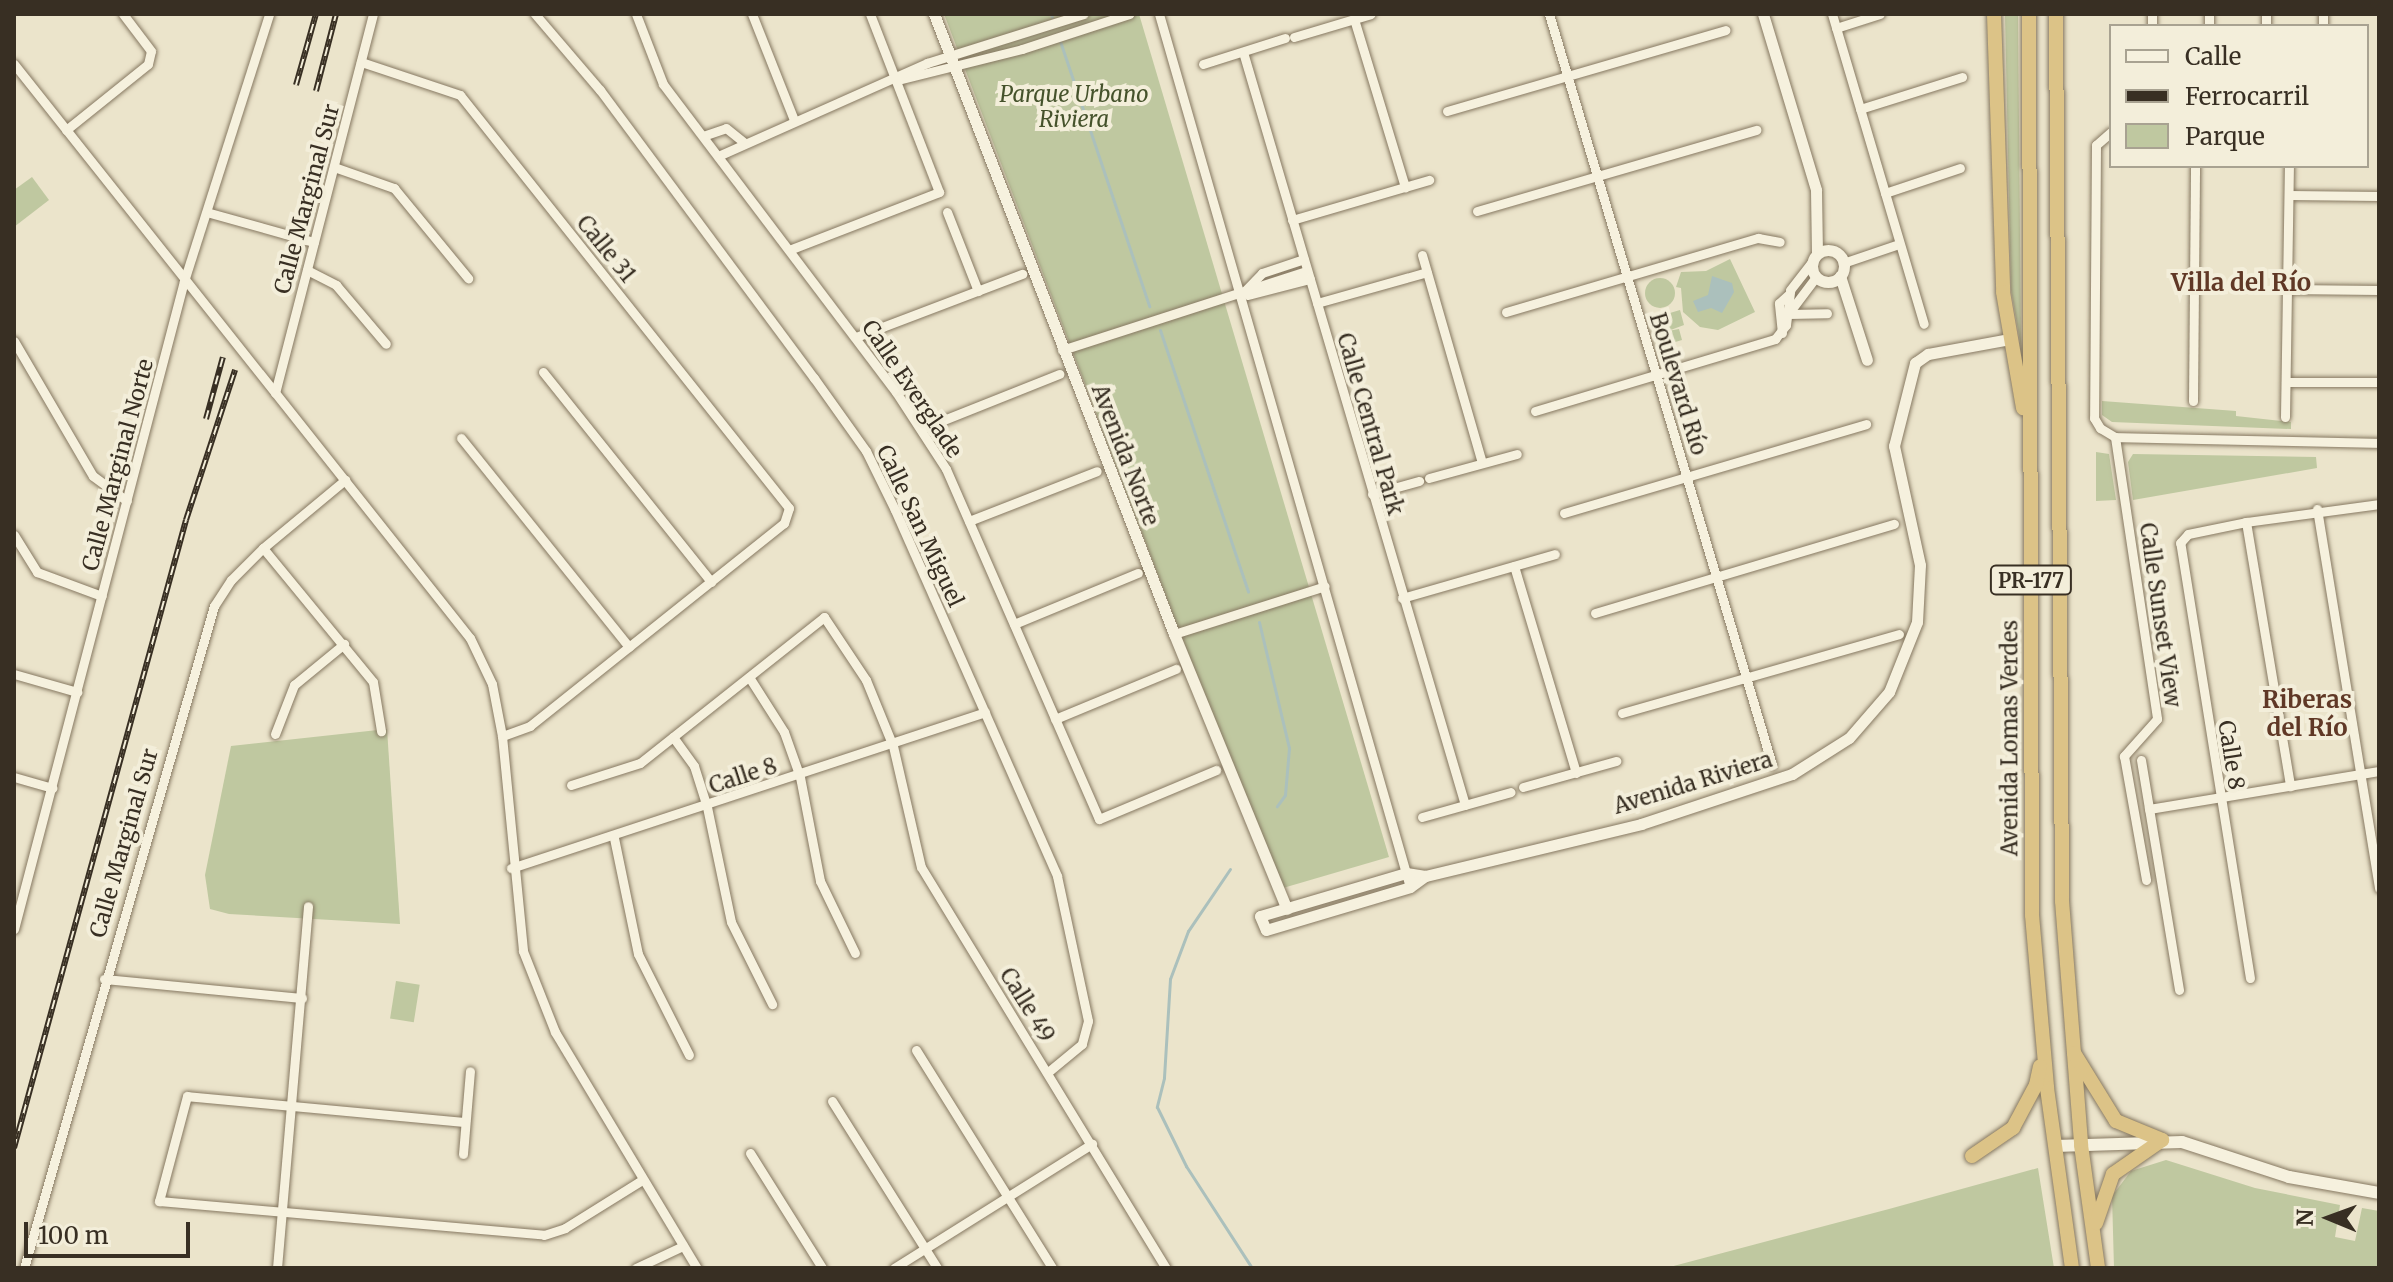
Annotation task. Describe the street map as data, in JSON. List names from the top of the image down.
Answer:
{
  "streets": {
    "highway": ["PR-177", "Avenida Lomas Verdes"],
    "street": [
      "Calle Marginal Sur",
      "Calle 31",
      "Boulevard Río",
      "Calle Everglade",
      "Calle Central Park",
      "Avenida Norte",
      "Calle Marginal Norte",
      "Calle San Miguel",
      "Calle Sunset View",
      "Calle 8",
      "Avenida Riviera",
      "Calle 49"
    ]
  },
  "crossings": [
    ["Calle Marginal Sur", "Calle 31"],
    ["Avenida Norte", "Avenida Riviera"],
    ["Calle San Miguel", "Calle 8"],
    ["Calle San Miguel", "Calle 49"],
    ["Calle 8", "Calle 49"]
  ],
  "districts": ["Villa del Río", "Riberas del Río"],
  "parks": ["Parque Urbano Riviera"],
  "legend": ["Calle", "Ferrocarril", "Parque"],
  "scale_bar": "100 m",
  "north": "left"
}
